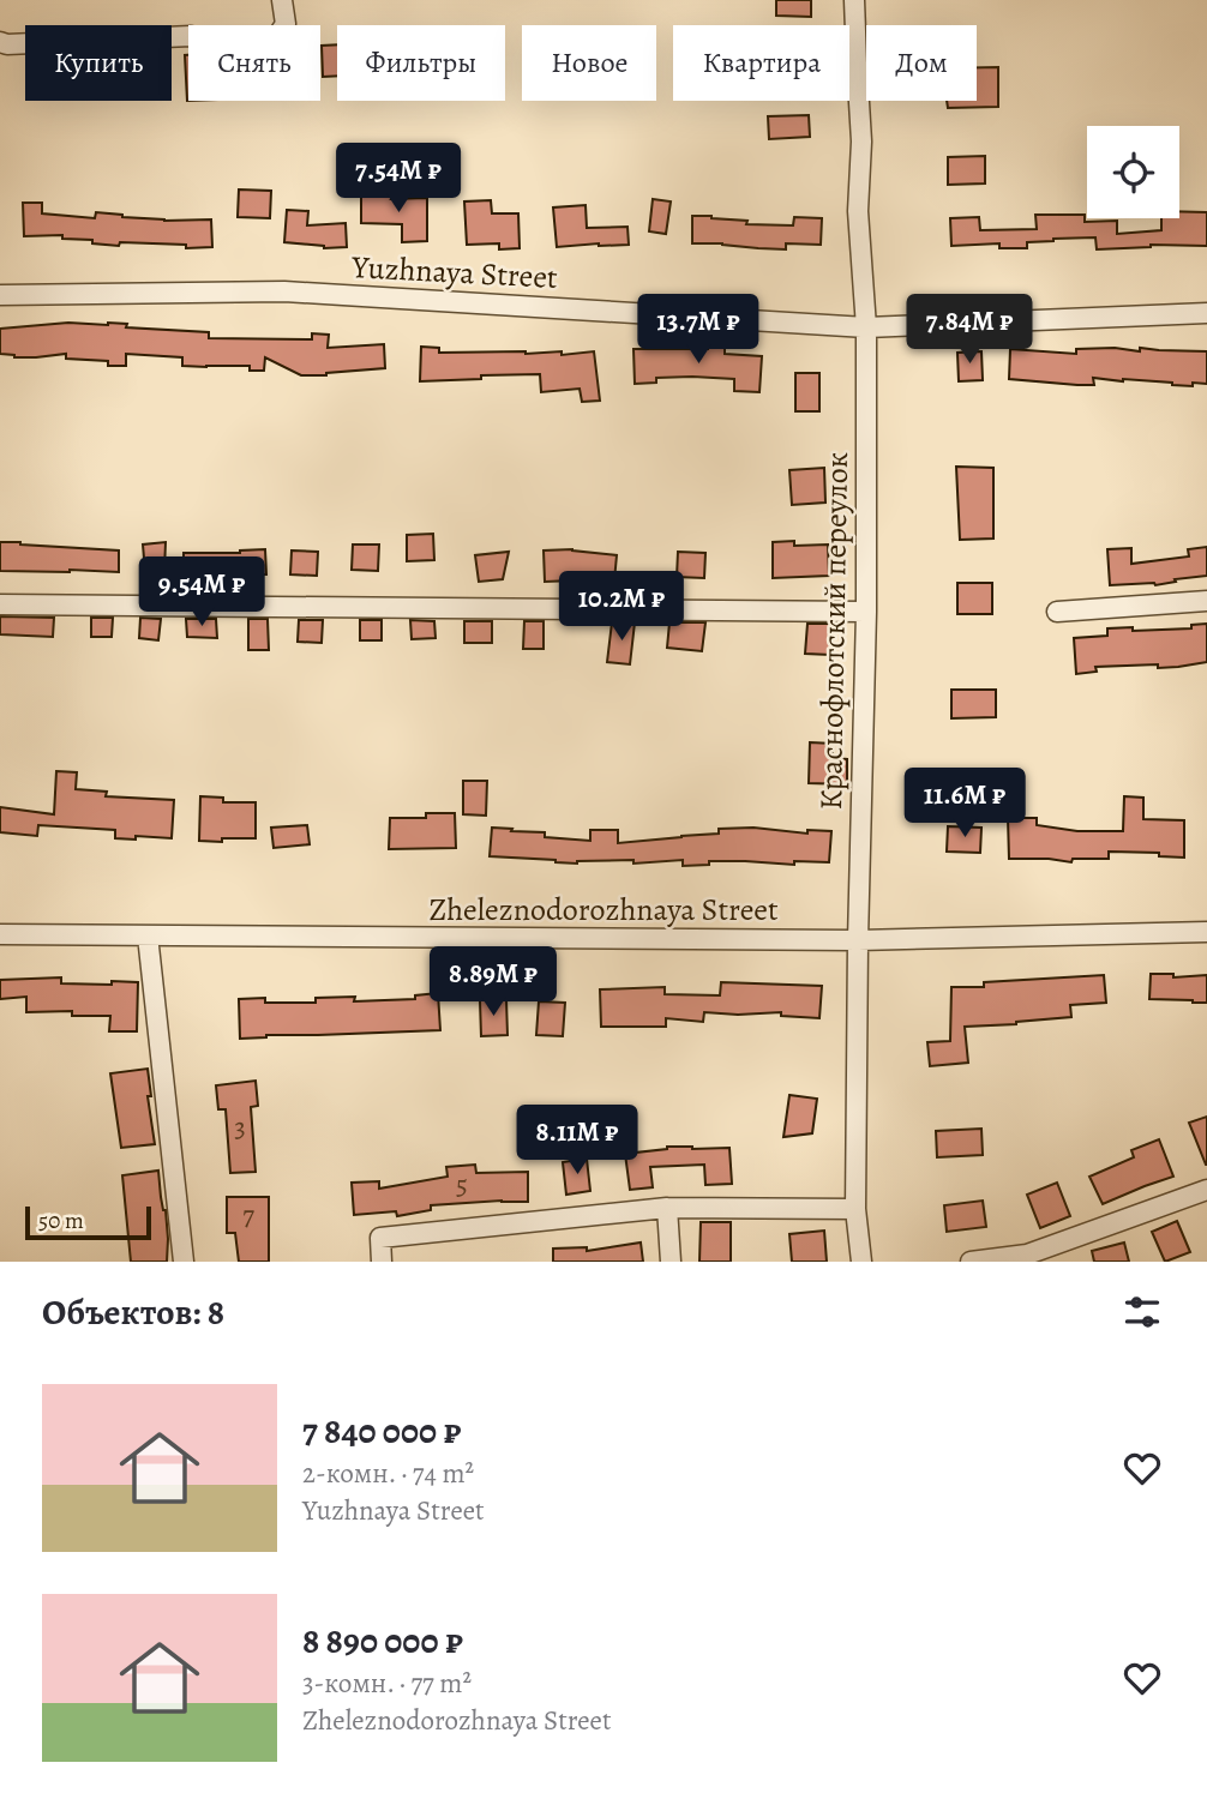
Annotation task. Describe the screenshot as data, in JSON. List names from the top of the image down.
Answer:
{
  "streets": {
    "street": ["Yuzhnaya Street", "Краснофлотский переулок", "Zheleznodorozhnaya Street"]
  },
  "crossings": [
    ["Yuzhnaya Street", "Краснофлотский переулок"],
    ["Краснофлотский переулок", "Zheleznodorozhnaya Street"]
  ],
  "house_numbers": ["3", "5", "7"],
  "scale_bar": "50 m",
  "page": {
    "chip": [
      "Купить",
      "Снять",
      "Фильтры",
      "Новое",
      "Квартира",
      "Дом"
    ],
    "price": [
      "7.54M ₽",
      "13.7M ₽",
      "7.84M ₽",
      "9.54M ₽",
      "10.2M ₽",
      "11.6M ₽",
      "8.89M ₽",
      "8.11M ₽"
    ],
    "scale": "50 m",
    "heading": "Объектов: 8",
    "list": [
      {
        "name": "7 840 000 ₽",
        "note": "2-комн. · 74 m² · Yuzhnaya Street"
      },
      {
        "name": "8 890 000 ₽",
        "note": "3-комн. · 77 m² · Zheleznodorozhnaya Street"
      }
    ]
  }
}
